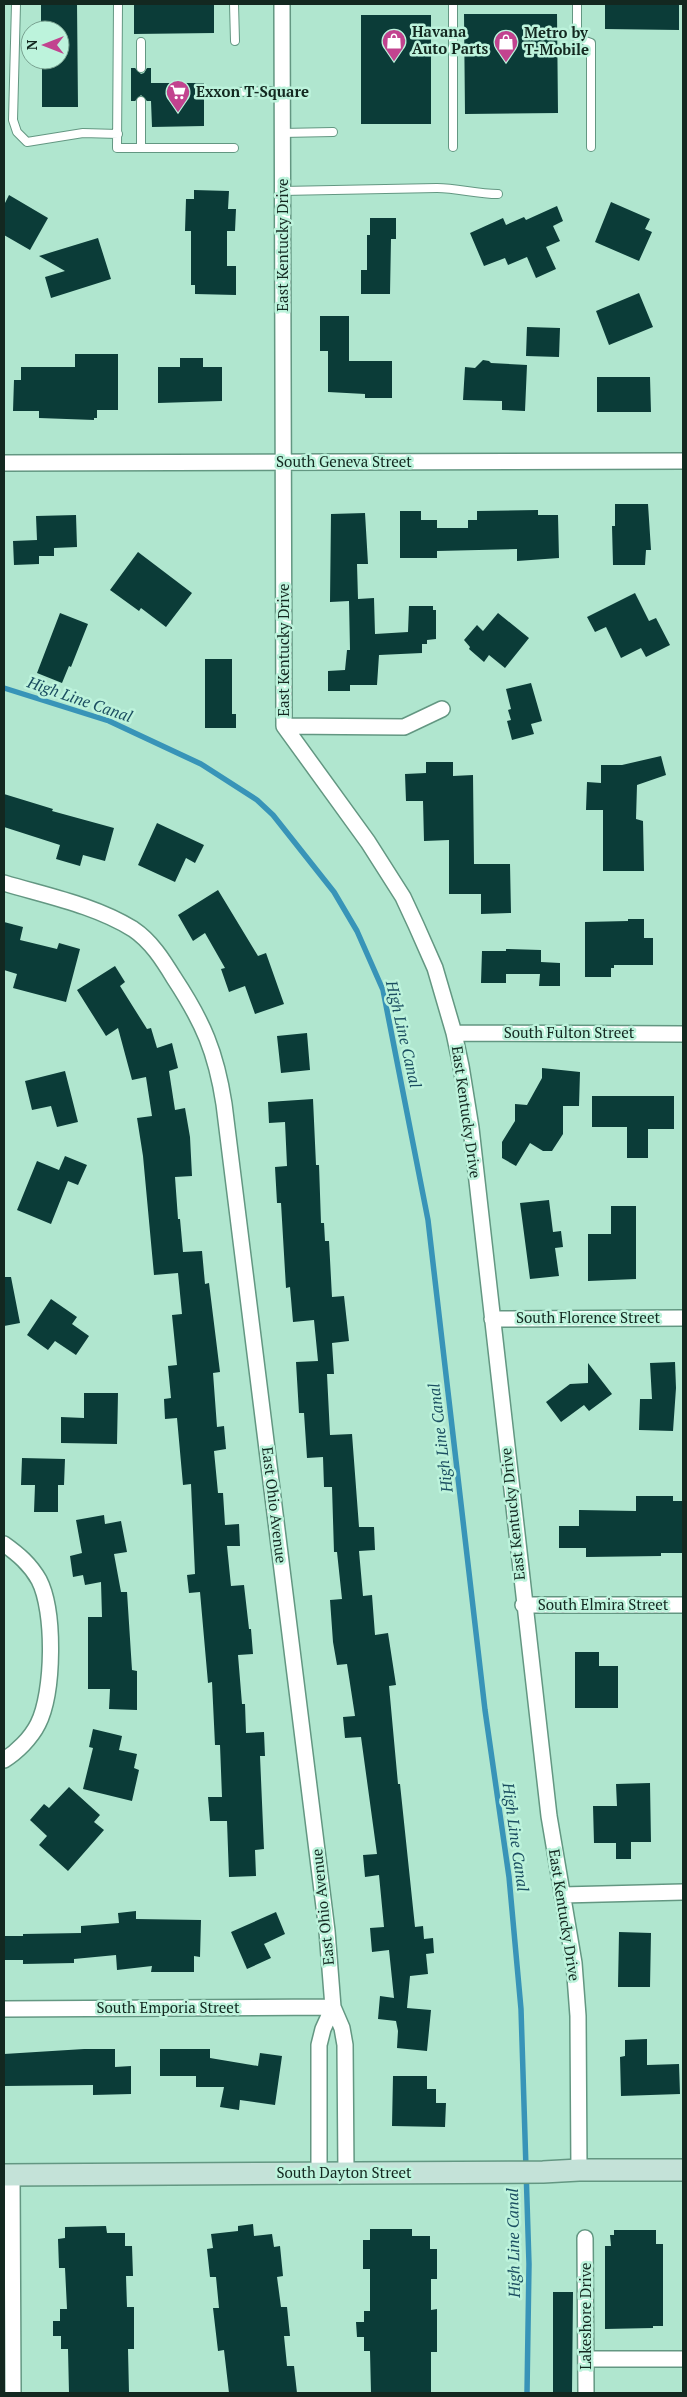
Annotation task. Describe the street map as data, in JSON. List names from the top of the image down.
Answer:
{
  "streets": {
    "street": [
      "East Kentucky Drive",
      "South Geneva Street",
      "South Fulton Street",
      "South Florence Street",
      "East Ohio Avenue",
      "South Elmira Street",
      "South Emporia Street",
      "South Dayton Street",
      "Lakeshore Drive"
    ]
  },
  "crossings": [
    ["East Kentucky Drive", "South Geneva Street"],
    ["East Kentucky Drive", "South Fulton Street"],
    ["East Kentucky Drive", "South Florence Street"],
    ["East Kentucky Drive", "South Elmira Street"],
    ["East Kentucky Drive", "South Dayton Street"],
    ["East Ohio Avenue", "South Emporia Street"],
    ["East Ohio Avenue", "South Dayton Street"]
  ],
  "water": ["High Line Canal"],
  "places": {
    "shop": ["Havana Auto Parts", "Metro by T-Mobile"],
    "supermarket": ["Exxon T-Square"]
  },
  "north": "left"
}
